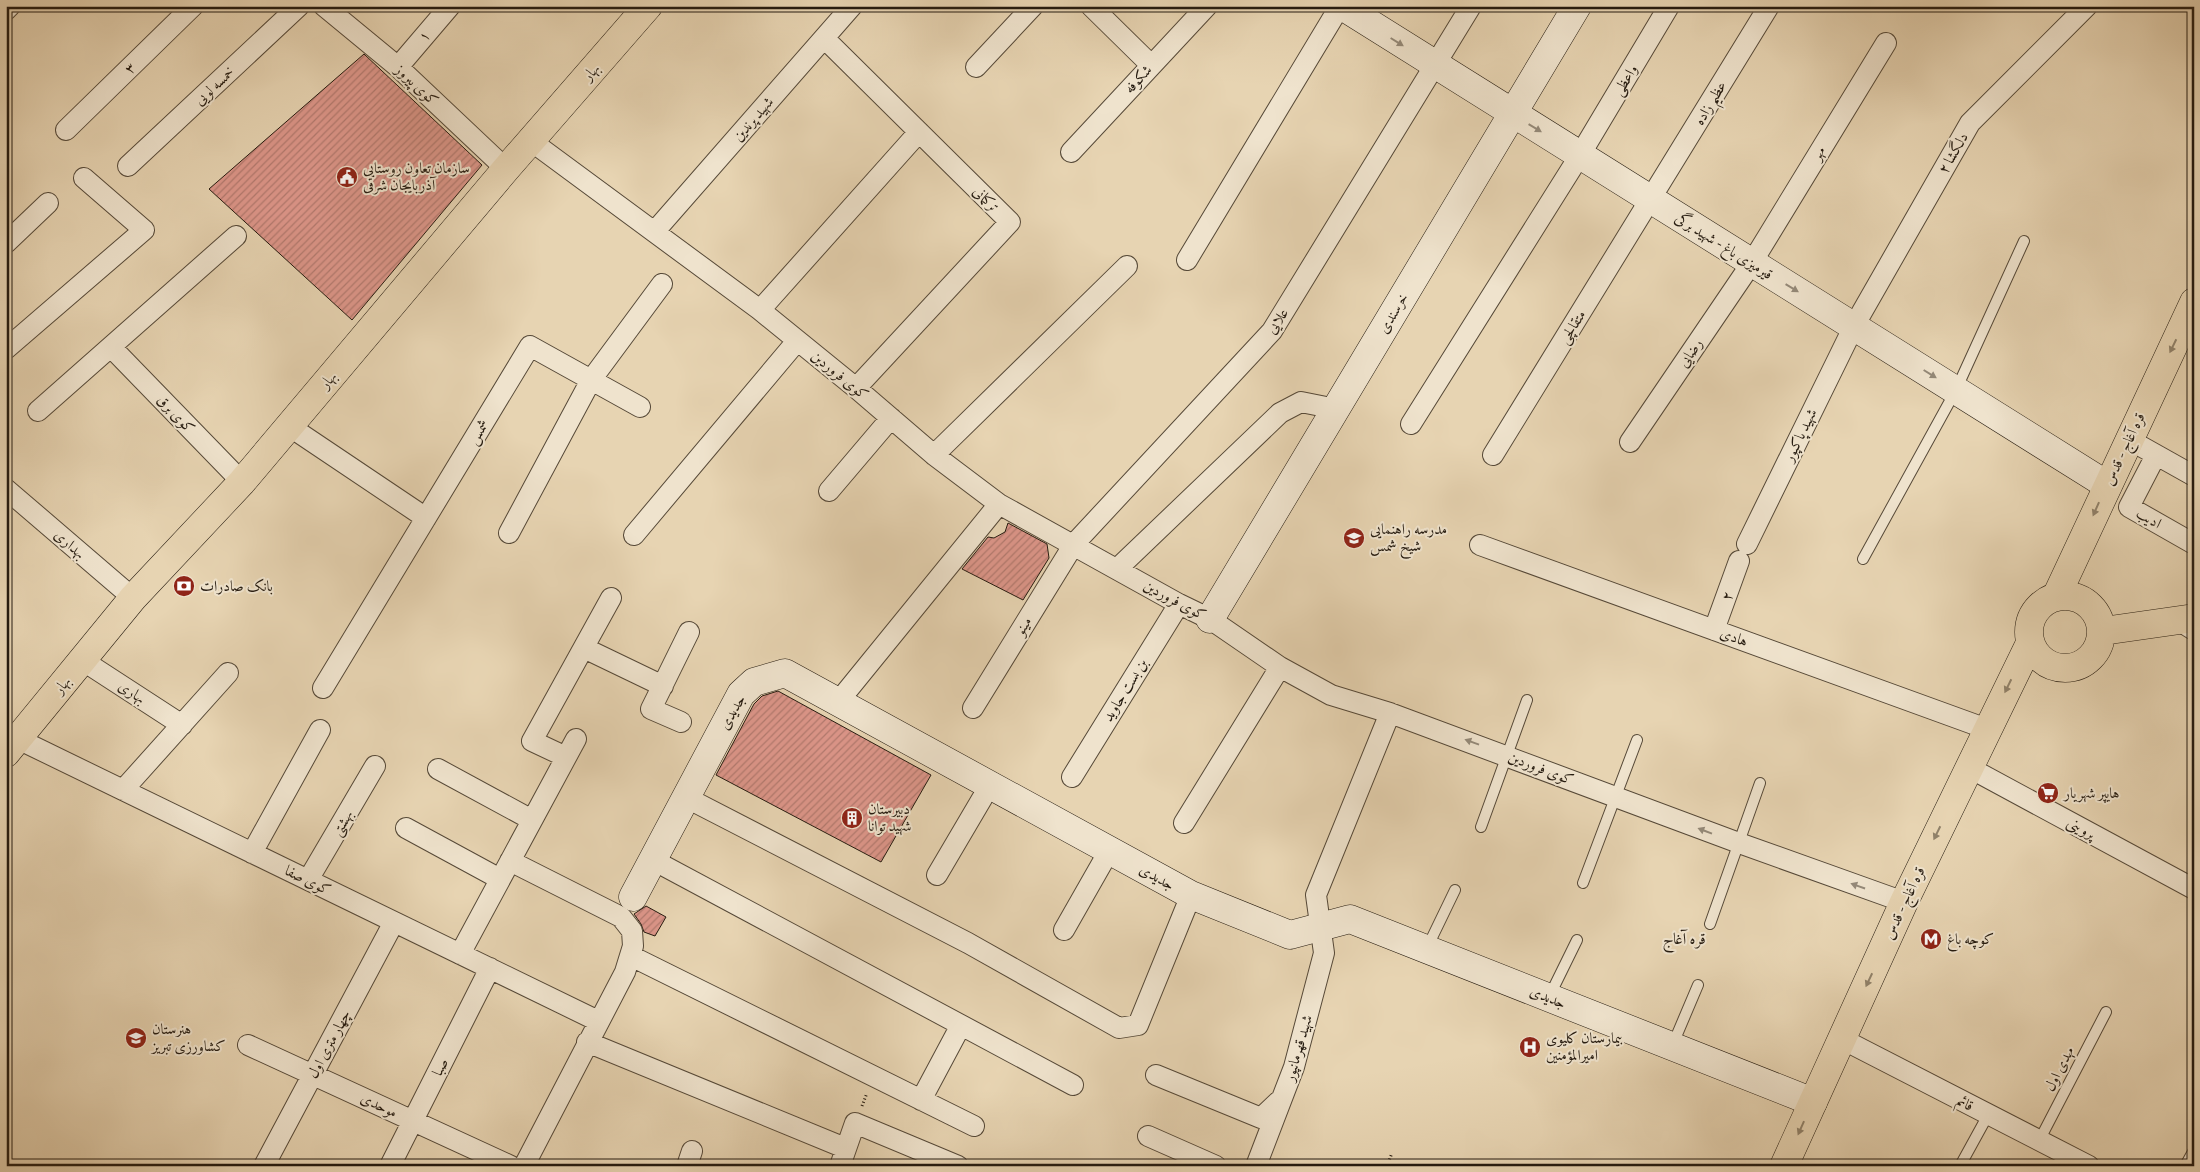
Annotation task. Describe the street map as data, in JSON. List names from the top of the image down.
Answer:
{
  "streets": {
    "main road": ["بهار", "قره آغاج - قدس"],
    "street": [
      "۱",
      "۳",
      "شکوفه",
      "واعظی",
      "کوی پیروز",
      "خمسه لویی",
      "عظیم زاده",
      "شهید پرندین",
      "مهر",
      "دلگشا ۲",
      "ترکمانی",
      "قیرمیزی باغ - شهید برگی",
      "خرسندی",
      "علایی",
      "متقالچی",
      "رضایی",
      "کوی فروردین",
      "کوی برق",
      "شمس",
      "شهید پاکپور",
      "ادیب",
      "بهداری",
      "۲",
      "مینو",
      "هادی",
      "بن بست جاوید",
      "بهاری",
      "جدیدی",
      "بهشتی",
      "پروینی",
      "کوی صفا",
      "چهار متری اول",
      "شهید قهرمانپور",
      "صبا",
      "قائم",
      "موحدی"
    ],
    "lane": ["مهدی اول"]
  },
  "crossings": [
    ["۱", "کوی پیروز"],
    ["بهار", "کوی پیروز"],
    ["بهار", "کوی فروردین"],
    ["بهار", "کوی برق"],
    ["بهار", "بهداری"],
    ["بهار", "بهاری"],
    ["بهار", "کوی صفا"],
    ["واعظی", "قیرمیزی باغ - شهید برگی"],
    ["عظیم زاده", "قیرمیزی باغ - شهید برگی"],
    ["عظیم زاده", "متقالچی"],
    ["شهید پرندین", "ترکمانی"],
    ["شهید پرندین", "کوی فروردین"],
    ["مهر", "قیرمیزی باغ - شهید برگی"],
    ["مهر", "رضایی"],
    ["دلگشا ۲", "قیرمیزی باغ - شهید برگی"],
    ["دلگشا ۲", "شهید پاکپور"],
    ["ترکمانی", "کوی فروردین"],
    ["قیرمیزی باغ - شهید برگی", "خرسندی"],
    ["قیرمیزی باغ - شهید برگی", "علایی"],
    ["قیرمیزی باغ - شهید برگی", "متقالچی"],
    ["قیرمیزی باغ - شهید برگی", "رضایی"],
    ["قیرمیزی باغ - شهید برگی", "شهید پاکپور"],
    ["قیرمیزی باغ - شهید برگی", "قره آغاج - قدس"],
    ["خرسندی", "کوی فروردین"],
    ["علایی", "کوی فروردین"],
    ["علایی", "مینو"],
    ["کوی فروردین", "قره آغاج - قدس"],
    ["کوی فروردین", "مینو"],
    ["کوی فروردین", "بن بست جاوید"],
    ["کوی فروردین", "شهید قهرمانپور"],
    ["شهید پاکپور", "۲"],
    ["قره آغاج - قدس", "هادی"],
    ["قره آغاج - قدس", "جدیدی"],
    ["قره آغاج - قدس", "پروینی"],
    ["قره آغاج - قدس", "قائم"],
    ["۲", "هادی"],
    ["جدیدی", "شهید قهرمانپور"],
    ["بهشتی", "کوی صفا"],
    ["کوی صفا", "چهار متری اول"],
    ["کوی صفا", "صبا"],
    ["چهار متری اول", "موحدی"],
    ["صبا", "موحدی"],
    ["مهدی اول", "قائم"]
  ],
  "one_way": ["قیرمیزی باغ - شهید برگی", "قره آغاج - قدس"],
  "districts": ["قره آغاج"],
  "places": {
    "public building": ["سازمان تعاون روستایی آذربایجان شرقی"],
    "school or university": ["مدرسه راهنمایی شیخ شمس", "هنرستان کشاورزی تبریز"],
    "bank": ["بانک صادرات"],
    "supermarket": ["هایپر شهریار"],
    "building": ["دبیرستان شهید توانا"],
    "metro station": ["کوچه باغ"],
    "hospital": ["بیمارستان کلیوی امیرالمؤمنین"]
  }
}
